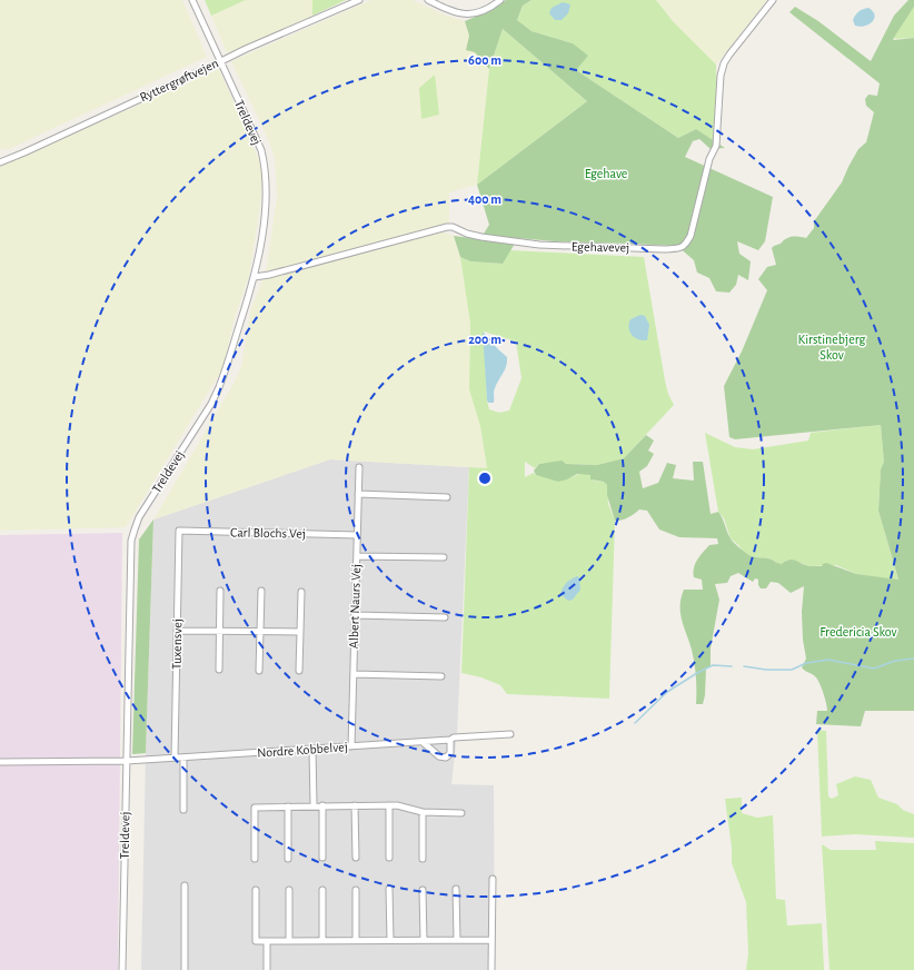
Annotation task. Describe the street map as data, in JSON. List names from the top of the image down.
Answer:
{
  "streets": {
    "street": [
      "Ryttergrøftvejen",
      "Treldevej",
      "Egehavevej",
      "Carl Blochs Vej",
      "Albert Naurs Vej",
      "Tuxensvej",
      "Nordre Kobbelvej"
    ]
  },
  "crossings": [
    ["Ryttergrøftvejen", "Treldevej"],
    ["Treldevej", "Egehavevej"],
    ["Treldevej", "Nordre Kobbelvej"],
    ["Carl Blochs Vej", "Albert Naurs Vej"],
    ["Carl Blochs Vej", "Tuxensvej"],
    ["Albert Naurs Vej", "Nordre Kobbelvej"],
    ["Tuxensvej", "Nordre Kobbelvej"]
  ],
  "parks": ["Egehave", "Kirstinebjerg Skov", "Fredericia Skov"],
  "rings": ["600 m", "400 m", "200 m"]
}
